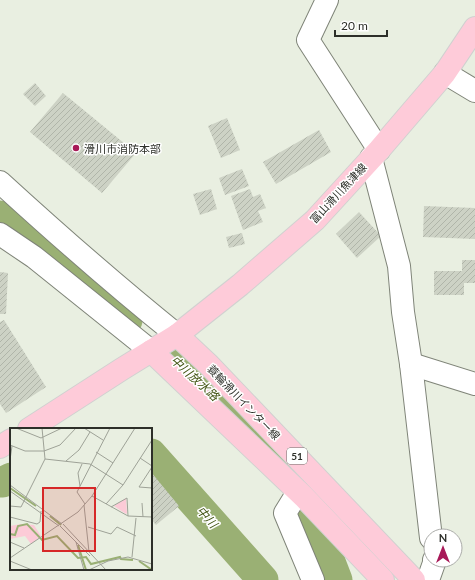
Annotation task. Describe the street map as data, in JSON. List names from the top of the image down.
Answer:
{
  "streets": {
    "main road": ["富山滑川魚津線", "蓑輪滑川インター線", "51"]
  },
  "crossings": [
    ["富山滑川魚津線", "蓑輪滑川インター線"]
  ],
  "water": ["中川放水路", "中川"],
  "places": ["滑川市消防本部"],
  "scale_bar": "20 m",
  "north": "top"
}
